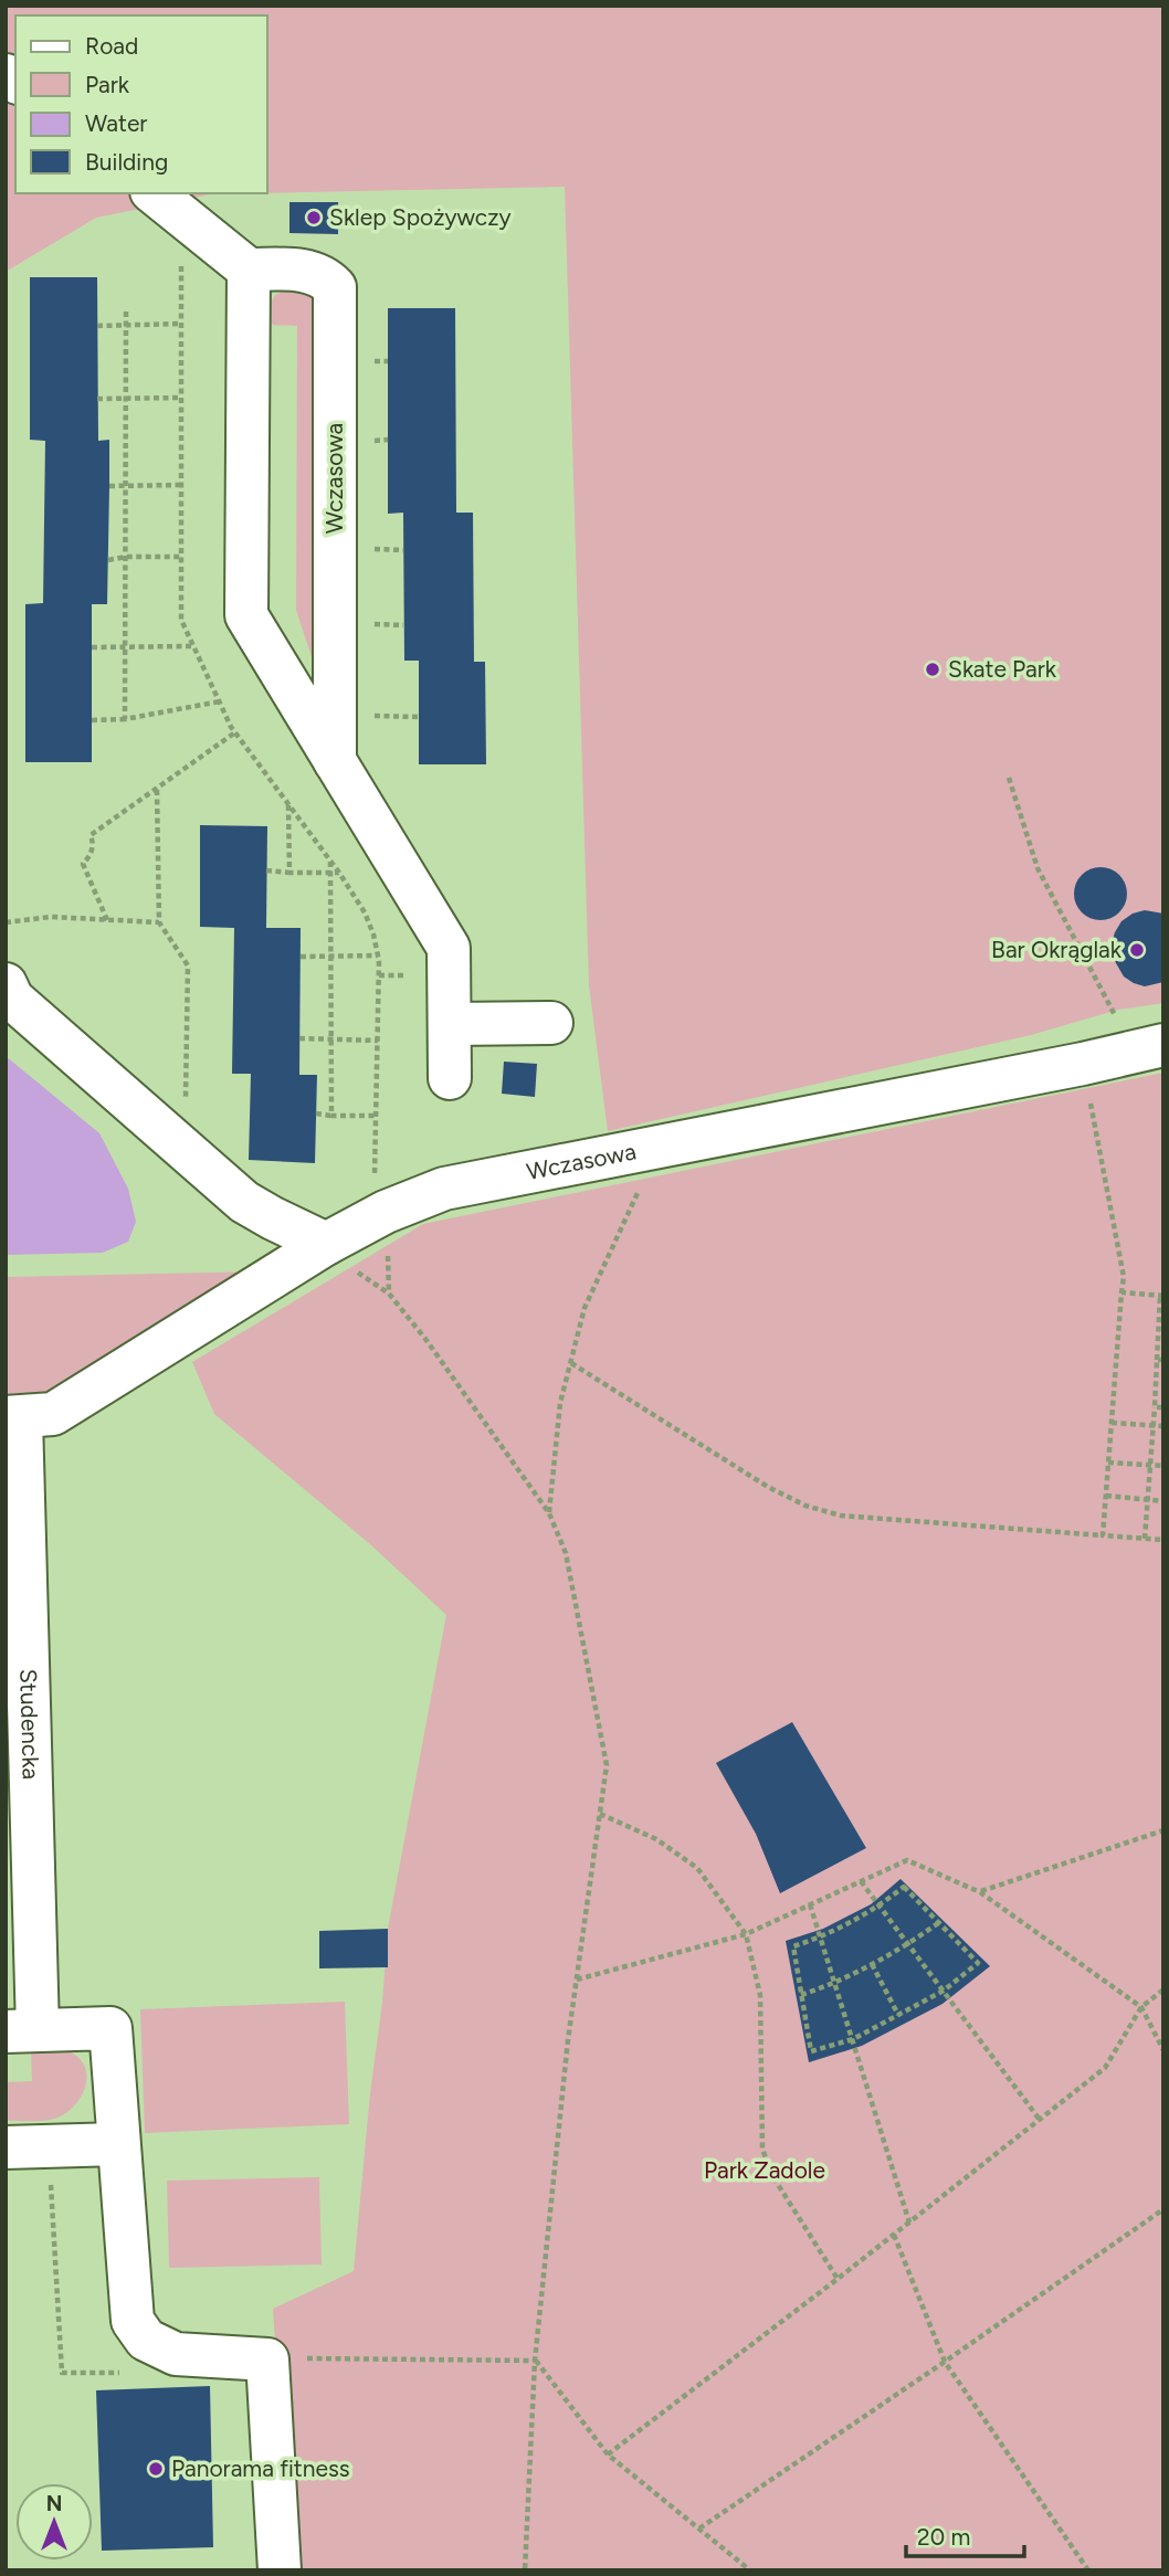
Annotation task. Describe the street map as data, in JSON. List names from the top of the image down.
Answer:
{
  "streets": {
    "street": ["Wczasowa", "Studencka"]
  },
  "crossings": [
    ["Wczasowa", "Studencka"]
  ],
  "parks": ["Park Zadole"],
  "places": [
    "Sklep Spożywczy",
    "Skate Park",
    "Bar Okrąglak",
    "Panorama fitness"
  ],
  "legend": [
    "Road",
    "Park",
    "Water",
    "Building"
  ],
  "scale_bar": "20 m",
  "north": "top"
}
